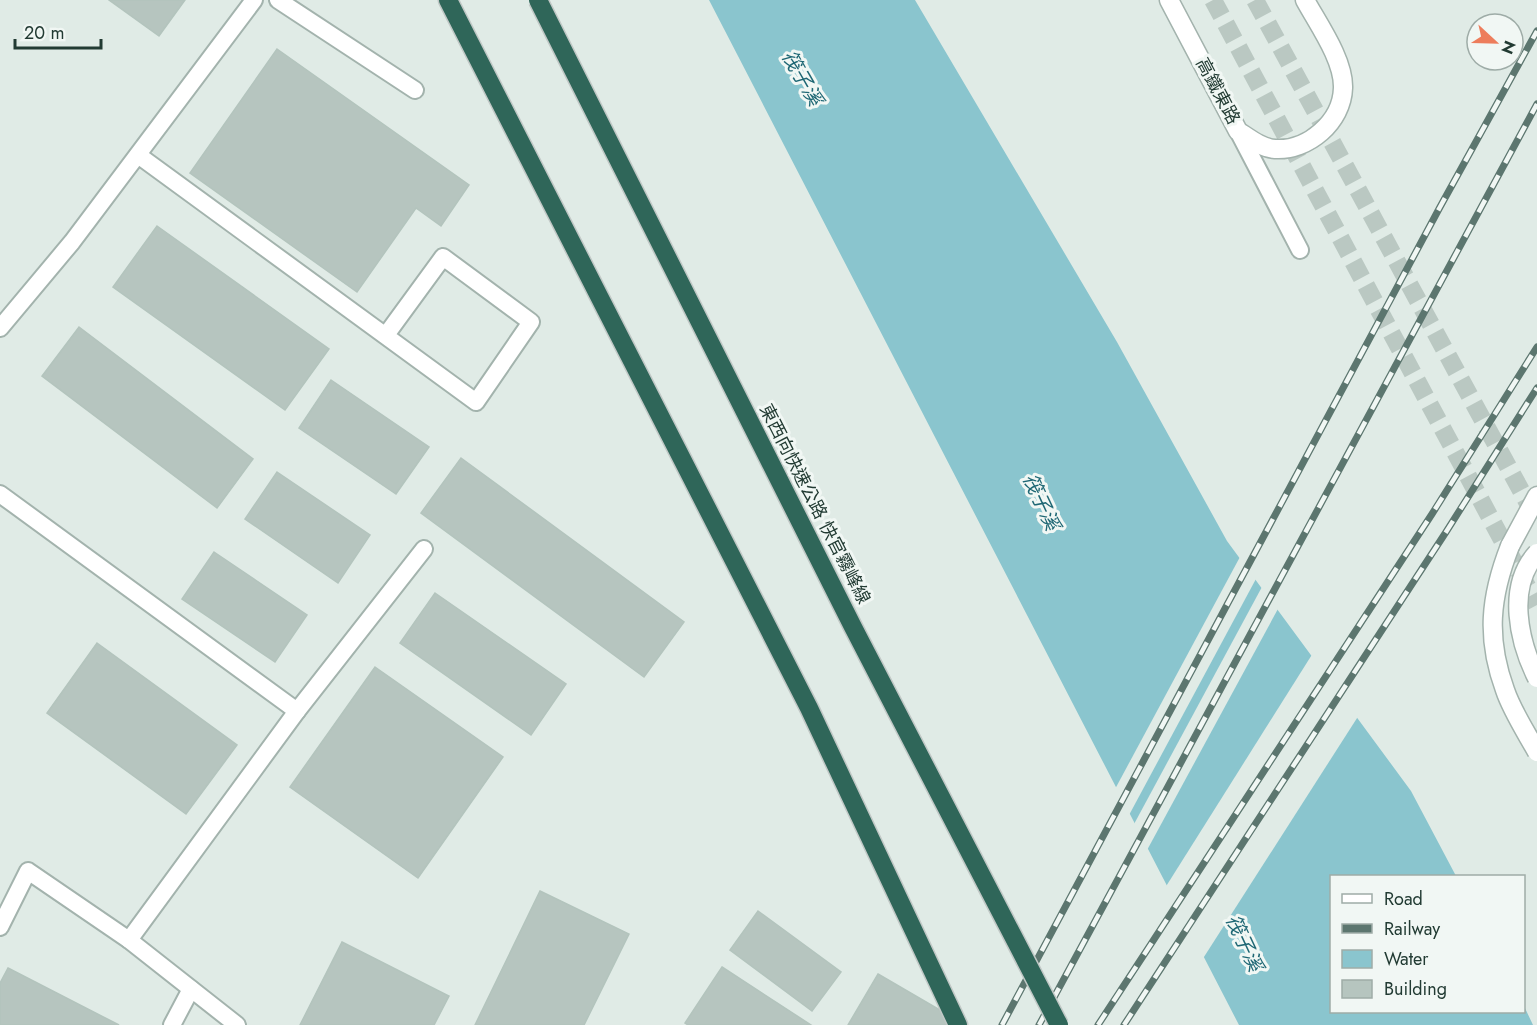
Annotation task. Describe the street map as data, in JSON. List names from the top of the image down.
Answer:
{
  "streets": {
    "highway": ["東西向快速公路 快官霧峰線"],
    "street": ["高鐵東路"]
  },
  "water": ["筏子溪"],
  "legend": [
    "Road",
    "Railway",
    "Water",
    "Building"
  ],
  "scale_bar": "20 m",
  "north": "right"
}
